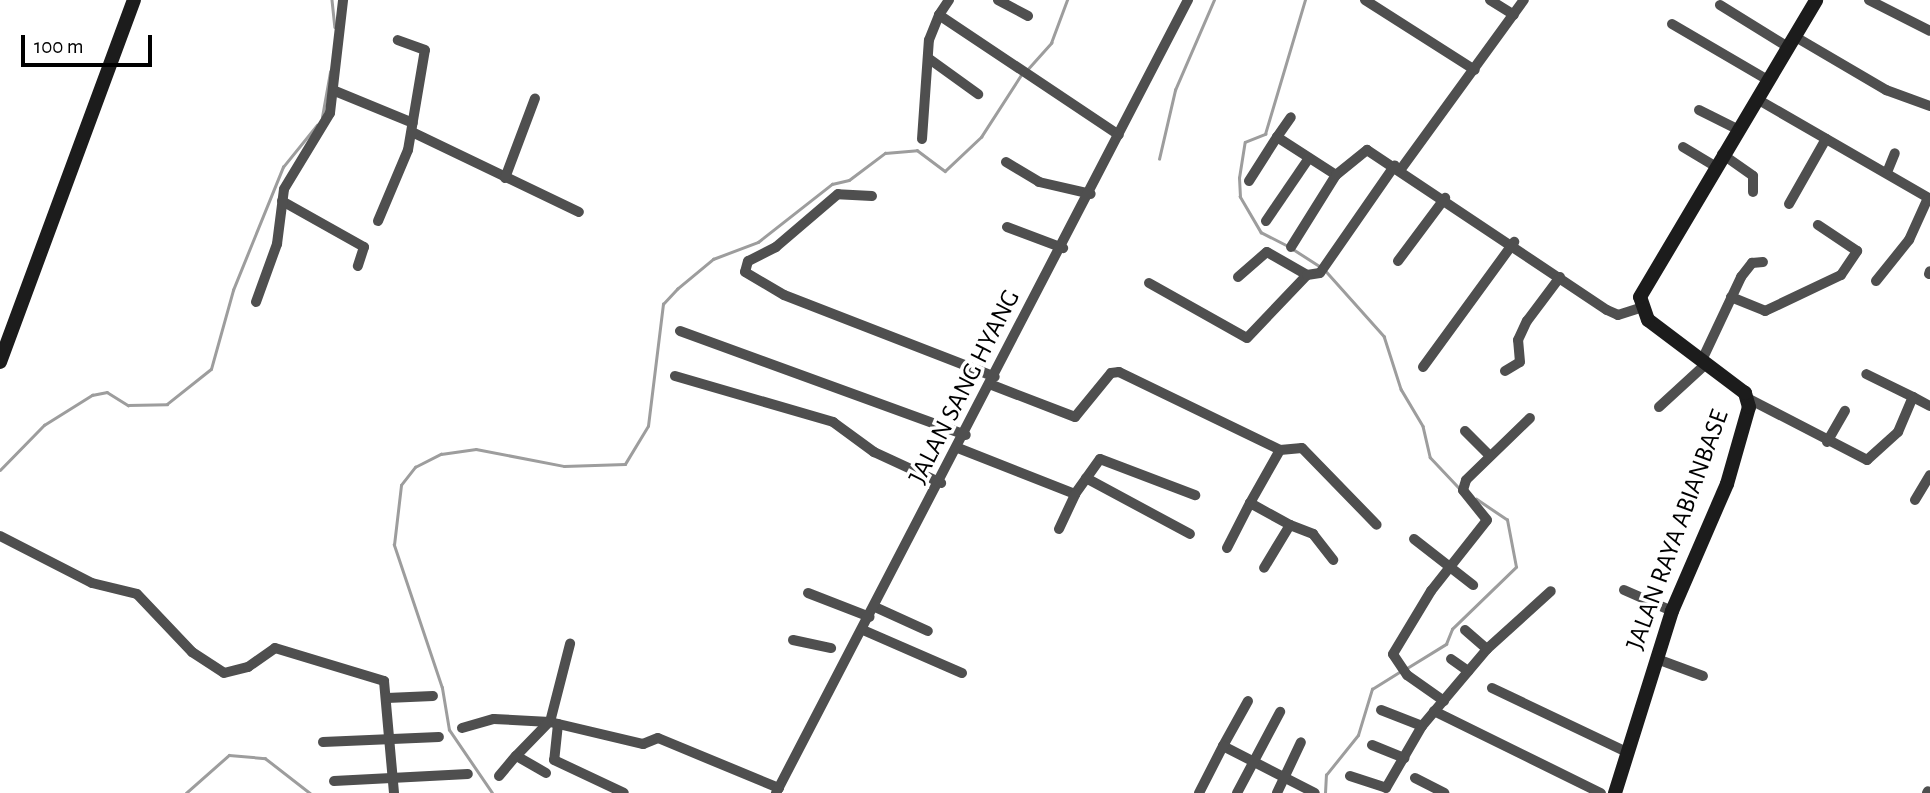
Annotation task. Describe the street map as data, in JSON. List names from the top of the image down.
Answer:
{
  "streets": {
    "main road": ["JALAN RAYA ABIANBASE"],
    "street": ["JALAN SANG HYANG"]
  },
  "scale_bar": "100 m"
}
